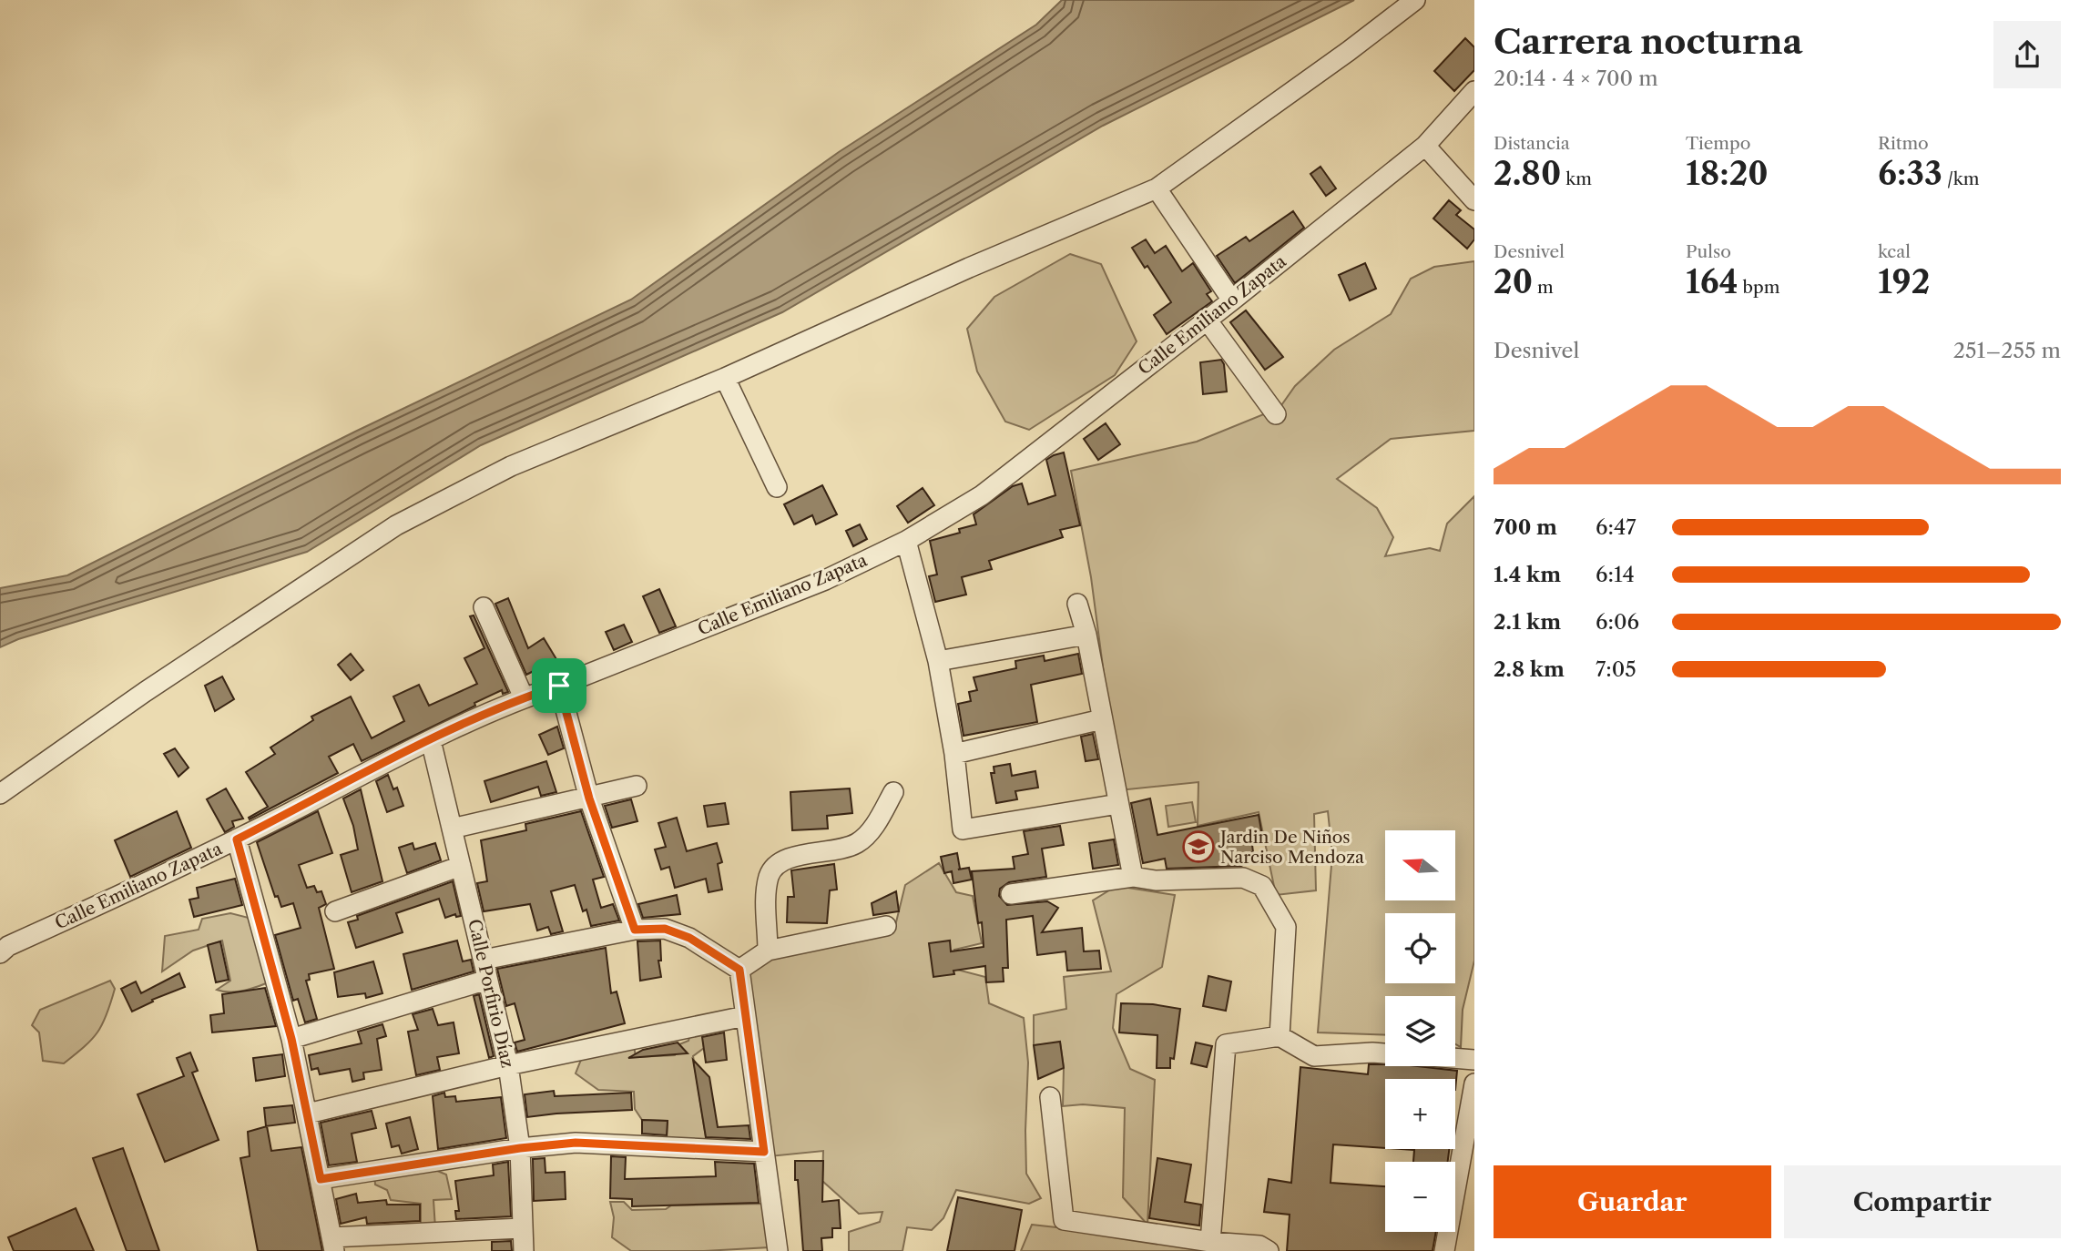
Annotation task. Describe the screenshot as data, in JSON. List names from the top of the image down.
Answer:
{
  "streets": {
    "street": ["Calle Emiliano Zapata", "Calle Porfirio Díaz"]
  },
  "crossings": [
    ["Calle Emiliano Zapata", "Calle Porfirio Díaz"]
  ],
  "places": {
    "school or university": ["Jardin De Niños Narciso Mendoza"]
  },
  "north": "left",
  "page": {
    "heading": ["Carrera nocturna", "20:14 · 4 × 700 m"],
    "stats": [
      ["Distancia", "2.80 km"],
      ["Tiempo", "18:20"],
      ["Ritmo", "6:33 /km"],
      ["Desnivel", "20 m"],
      ["Pulso", "164 bpm"],
      ["kcal", "192"]
    ],
    "chart": ["Desnivel", "251–255 m"],
    "list": [
      {
        "name": "700 m",
        "note": "6:47"
      },
      {
        "name": "1.4 km",
        "note": "6:14"
      },
      {
        "name": "2.1 km",
        "note": "6:06"
      },
      {
        "name": "2.8 km",
        "note": "7:05"
      }
    ],
    "map_buttons": ["+", "−"],
    "buttons": ["Guardar", "Compartir"]
  }
}
